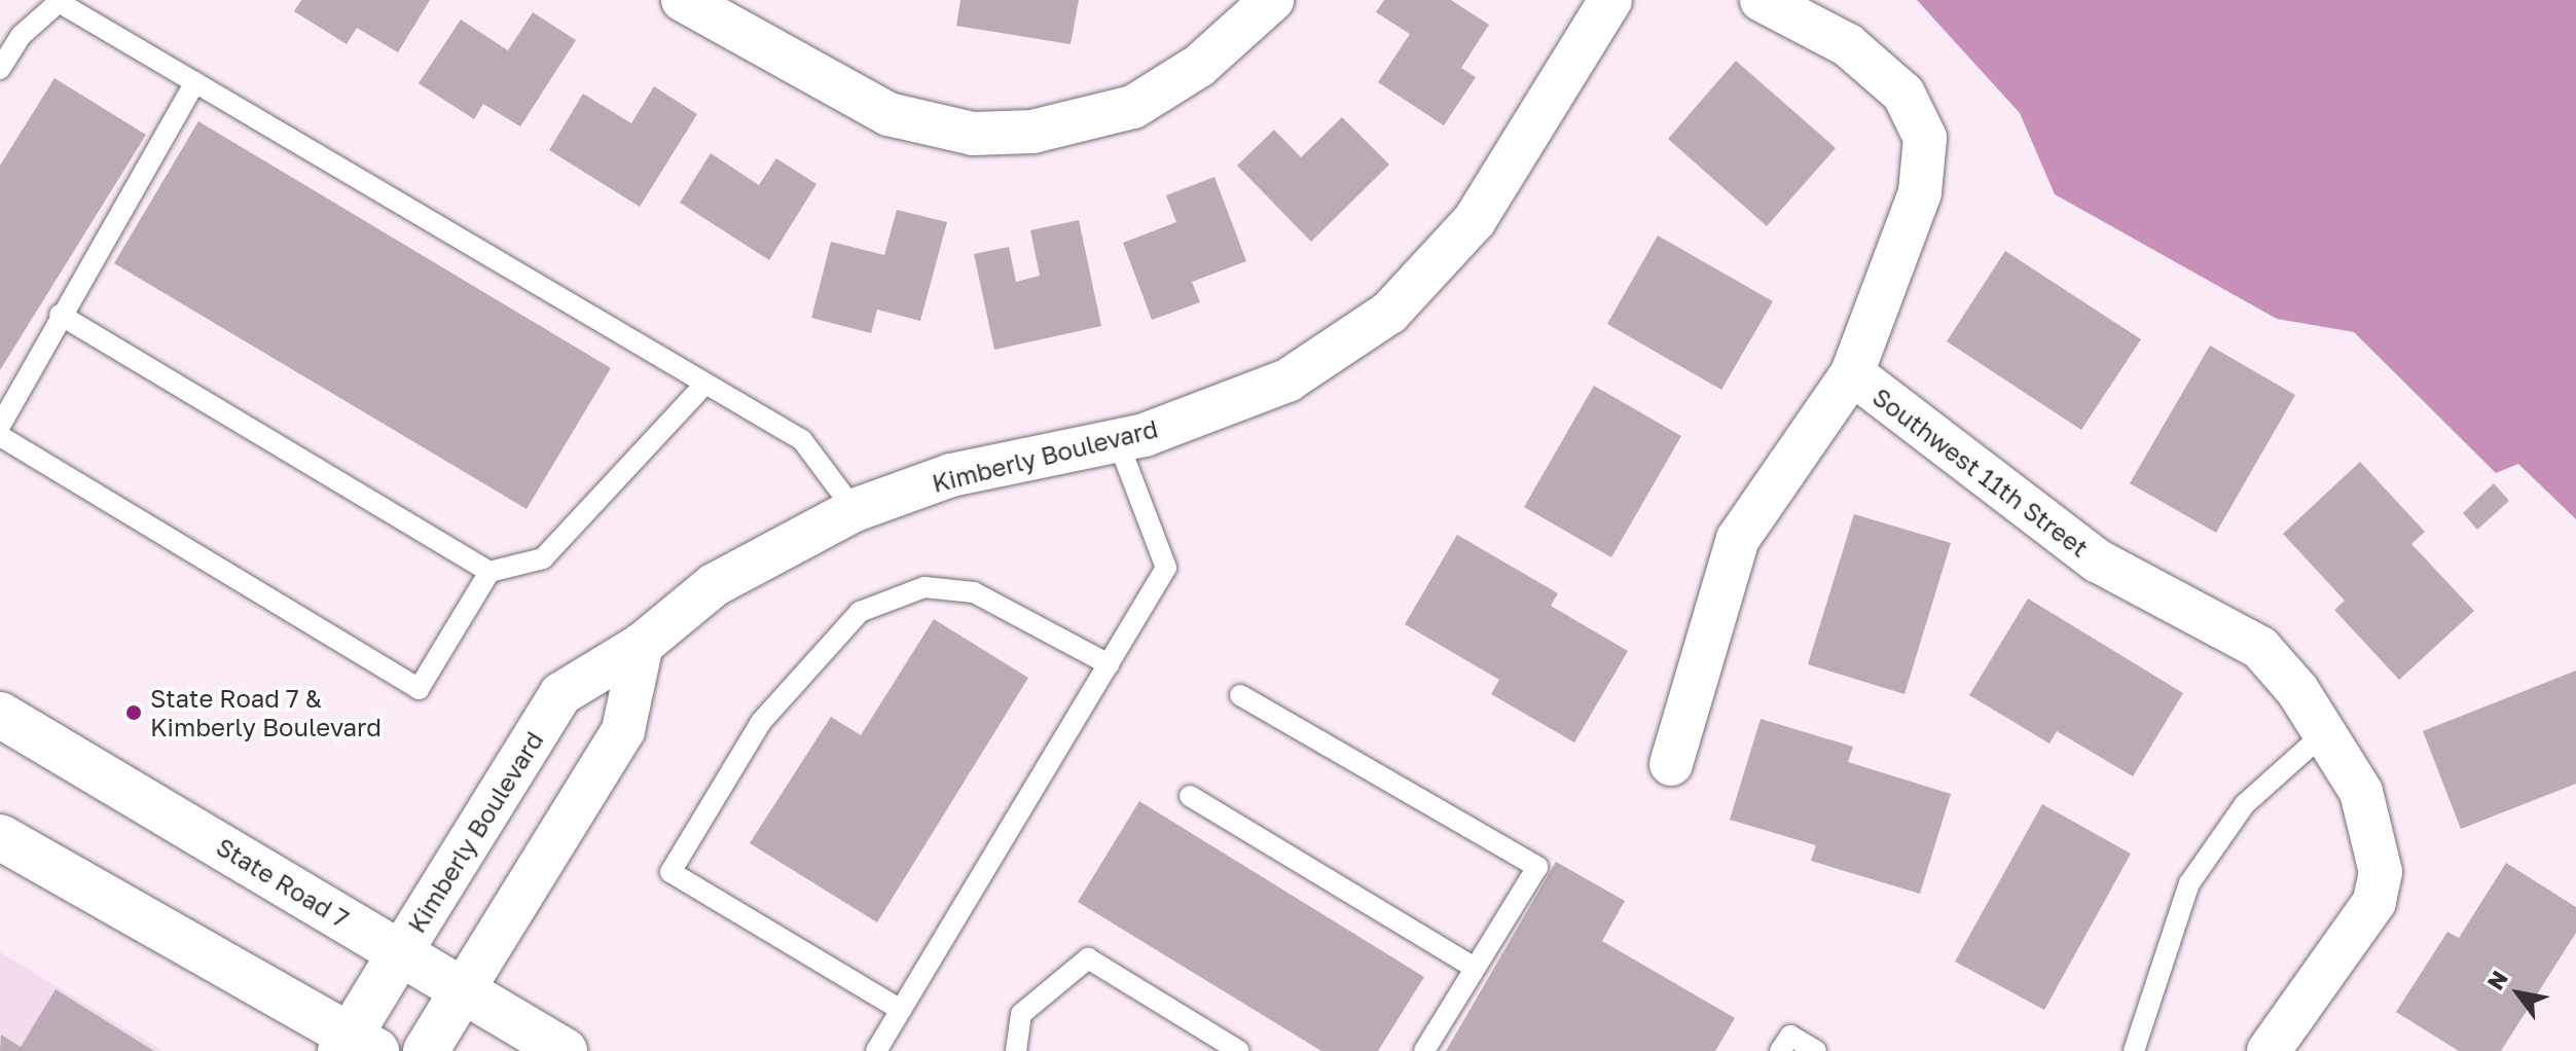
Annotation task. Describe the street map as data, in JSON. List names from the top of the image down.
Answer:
{
  "streets": {
    "main road": ["Kimberly Boulevard", "State Road 7"],
    "street": ["Southwest 11th Street"]
  },
  "crossings": [
    ["Kimberly Boulevard", "State Road 7"]
  ],
  "places": ["State Road 7 & Kimberly Boulevard"],
  "north": "top left"
}
